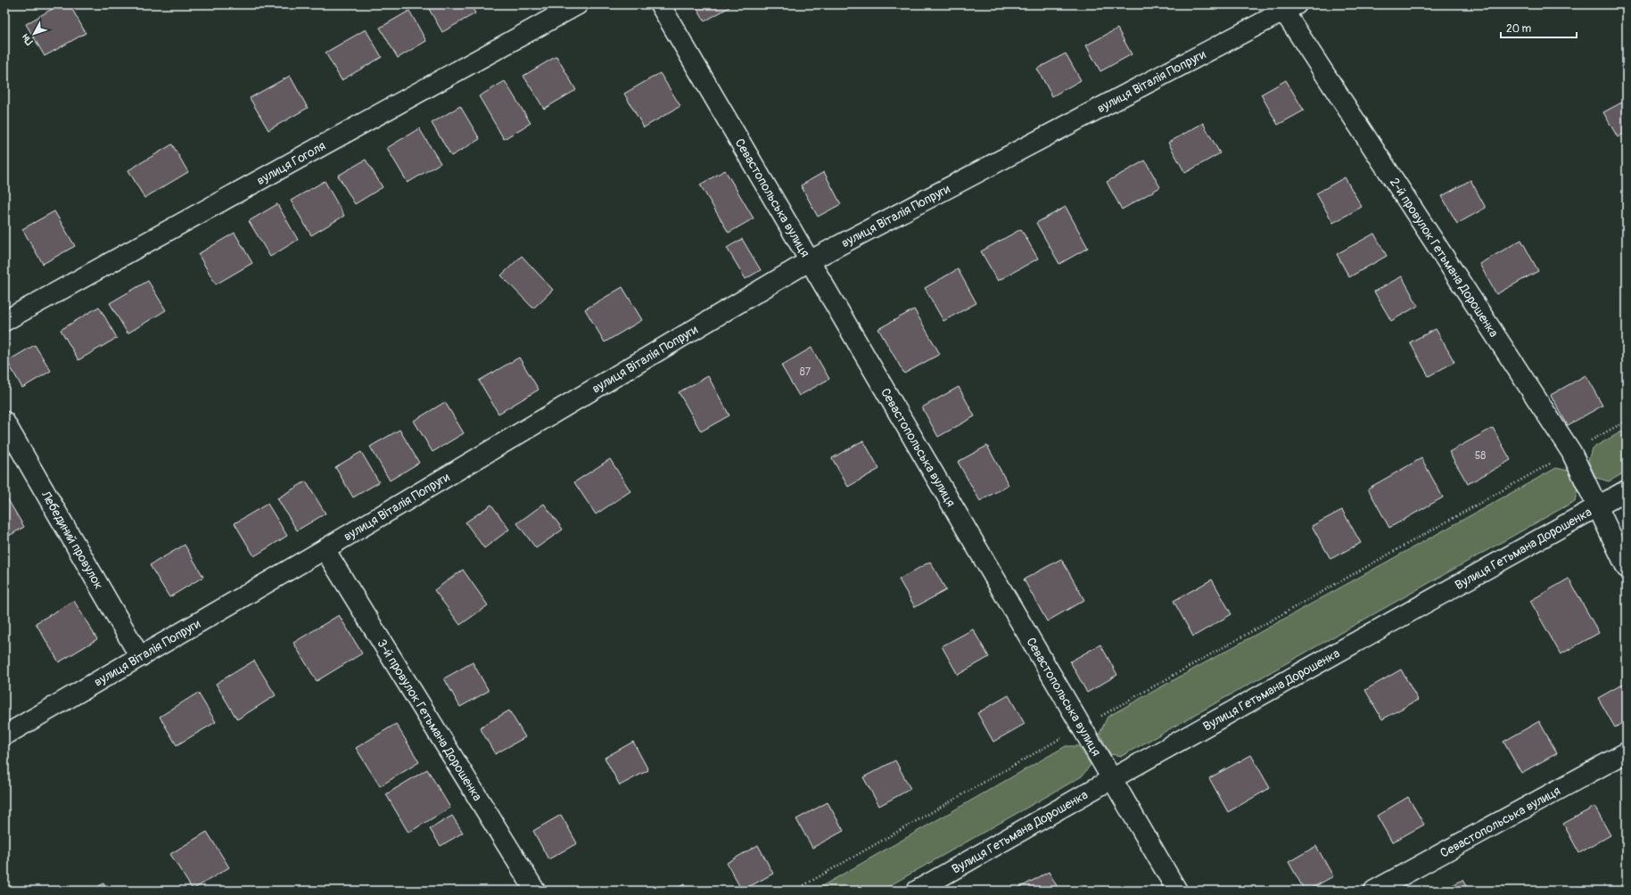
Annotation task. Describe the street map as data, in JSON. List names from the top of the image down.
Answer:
{
  "streets": {
    "street": [
      "вулиця Віталія Попруги",
      "вулиця Гоголя",
      "Севастопольська вулиця",
      "2-й провулок Гетьмана Дорошенка",
      "Лебединий провулок",
      "Вулиця Гетьмана Дорошенка",
      "3-й провулок Гетьмана Дорошенка"
    ]
  },
  "crossings": [
    ["вулиця Віталія Попруги", "Севастопольська вулиця"],
    ["вулиця Віталія Попруги", "2-й провулок Гетьмана Дорошенка"],
    ["вулиця Віталія Попруги", "Лебединий провулок"],
    ["вулиця Віталія Попруги", "3-й провулок Гетьмана Дорошенка"],
    ["Севастопольська вулиця", "Вулиця Гетьмана Дорошенка"],
    ["2-й провулок Гетьмана Дорошенка", "Вулиця Гетьмана Дорошенка"]
  ],
  "house_numbers": ["87", "58"],
  "scale_bar": "20 m",
  "north": "bottom left"
}
